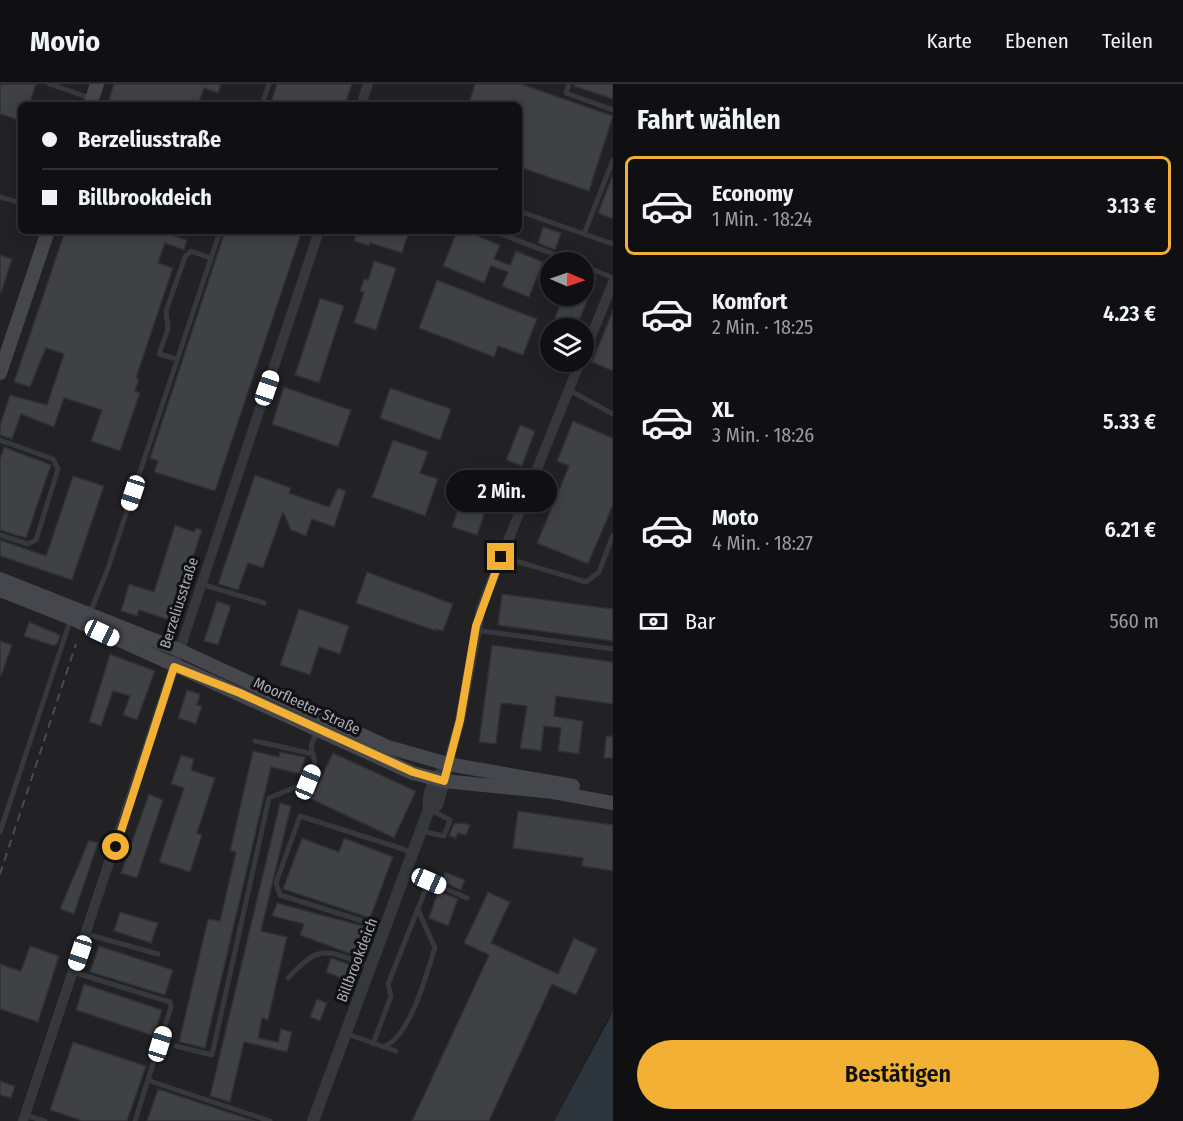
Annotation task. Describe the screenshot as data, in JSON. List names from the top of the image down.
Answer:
{
  "streets": {
    "main road": ["Moorfleeter Straße"],
    "street": ["Berzeliusstraße", "Billbrookdeich"]
  },
  "crossings": [
    ["Berzeliusstraße", "Moorfleeter Straße"],
    ["Moorfleeter Straße", "Billbrookdeich"]
  ],
  "north": "right",
  "page": {
    "header": "Movio",
    "nav": ["Karte", "Ebenen", "Teilen"],
    "heading": "Fahrt wählen",
    "banner": ["Berzeliusstraße", "Billbrookdeich"],
    "list": [
      {
        "name": "Economy",
        "note": "1 Min. · 18:24",
        "value": "3.13 €"
      },
      {
        "name": "Komfort",
        "note": "2 Min. · 18:25",
        "value": "4.23 €"
      },
      {
        "name": "XL",
        "note": "3 Min. · 18:26",
        "value": "5.33 €"
      },
      {
        "name": "Moto",
        "note": "4 Min. · 18:27",
        "value": "6.21 €"
      }
    ],
    "bubble": "2 Min.",
    "pay": ["Bar", "560 m"],
    "buttons": "Bestätigen"
  }
}
